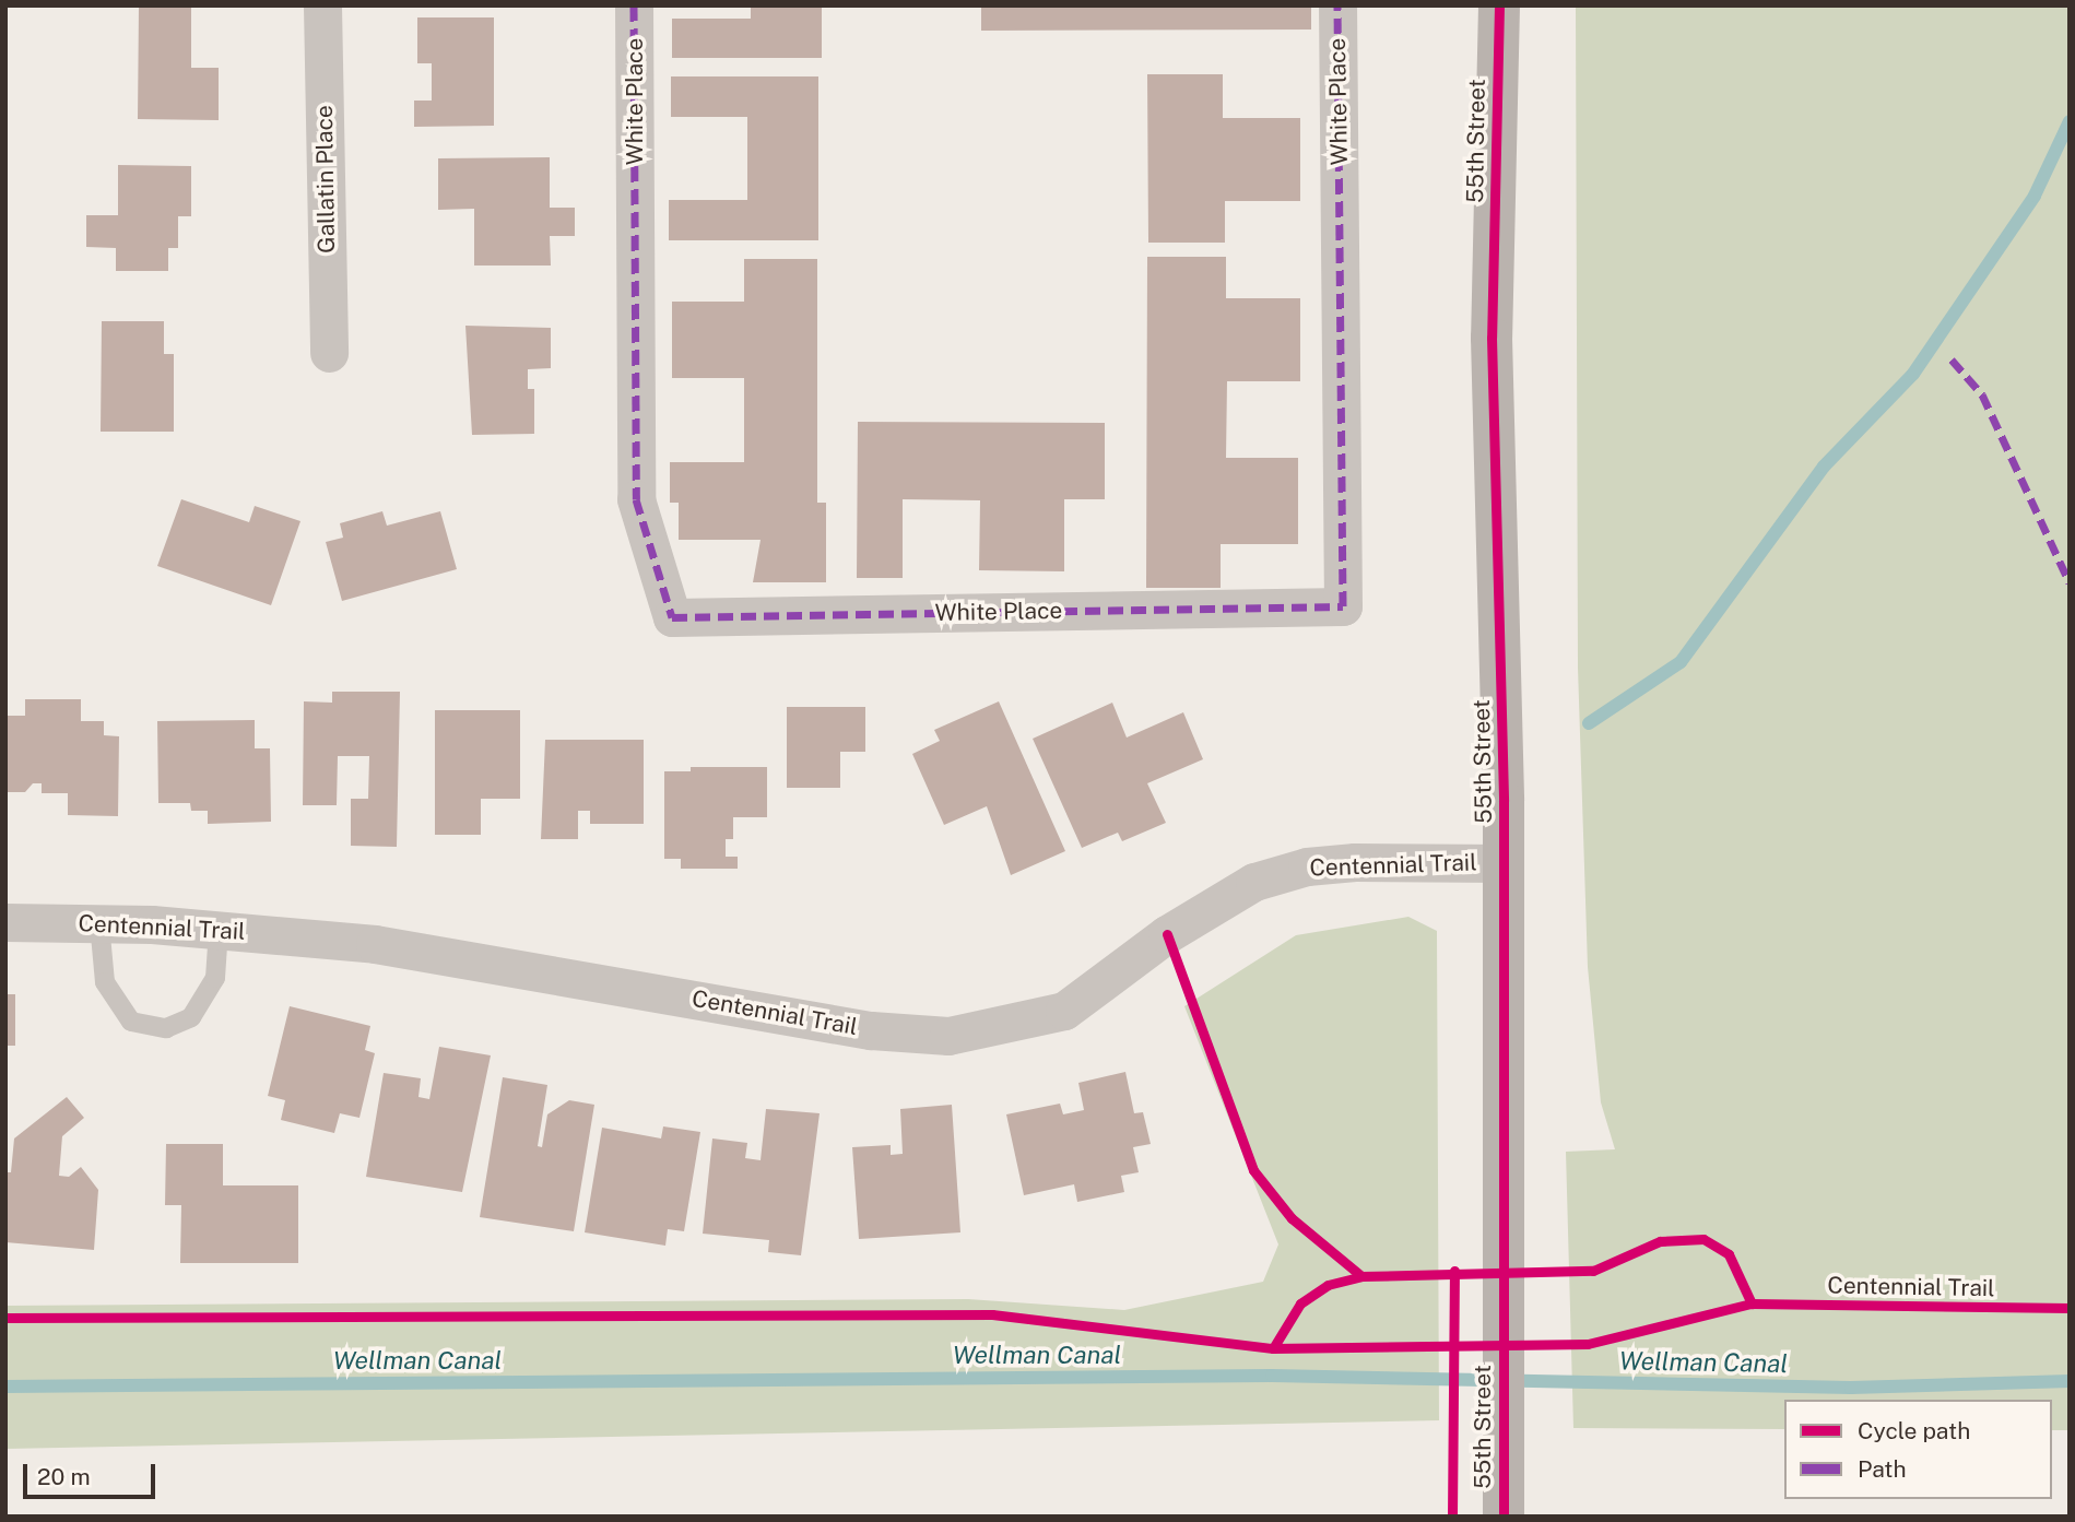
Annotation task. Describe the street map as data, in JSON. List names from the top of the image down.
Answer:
{
  "streets": {
    "main road": ["55th Street"],
    "street": ["White Place", "Gallatin Place", "Centennial Trail"]
  },
  "crossings": [
    ["55th Street", "Centennial Trail"]
  ],
  "water": ["Wellman Canal"],
  "legend": ["Cycle path", "Path"],
  "scale_bar": "20 m"
}
